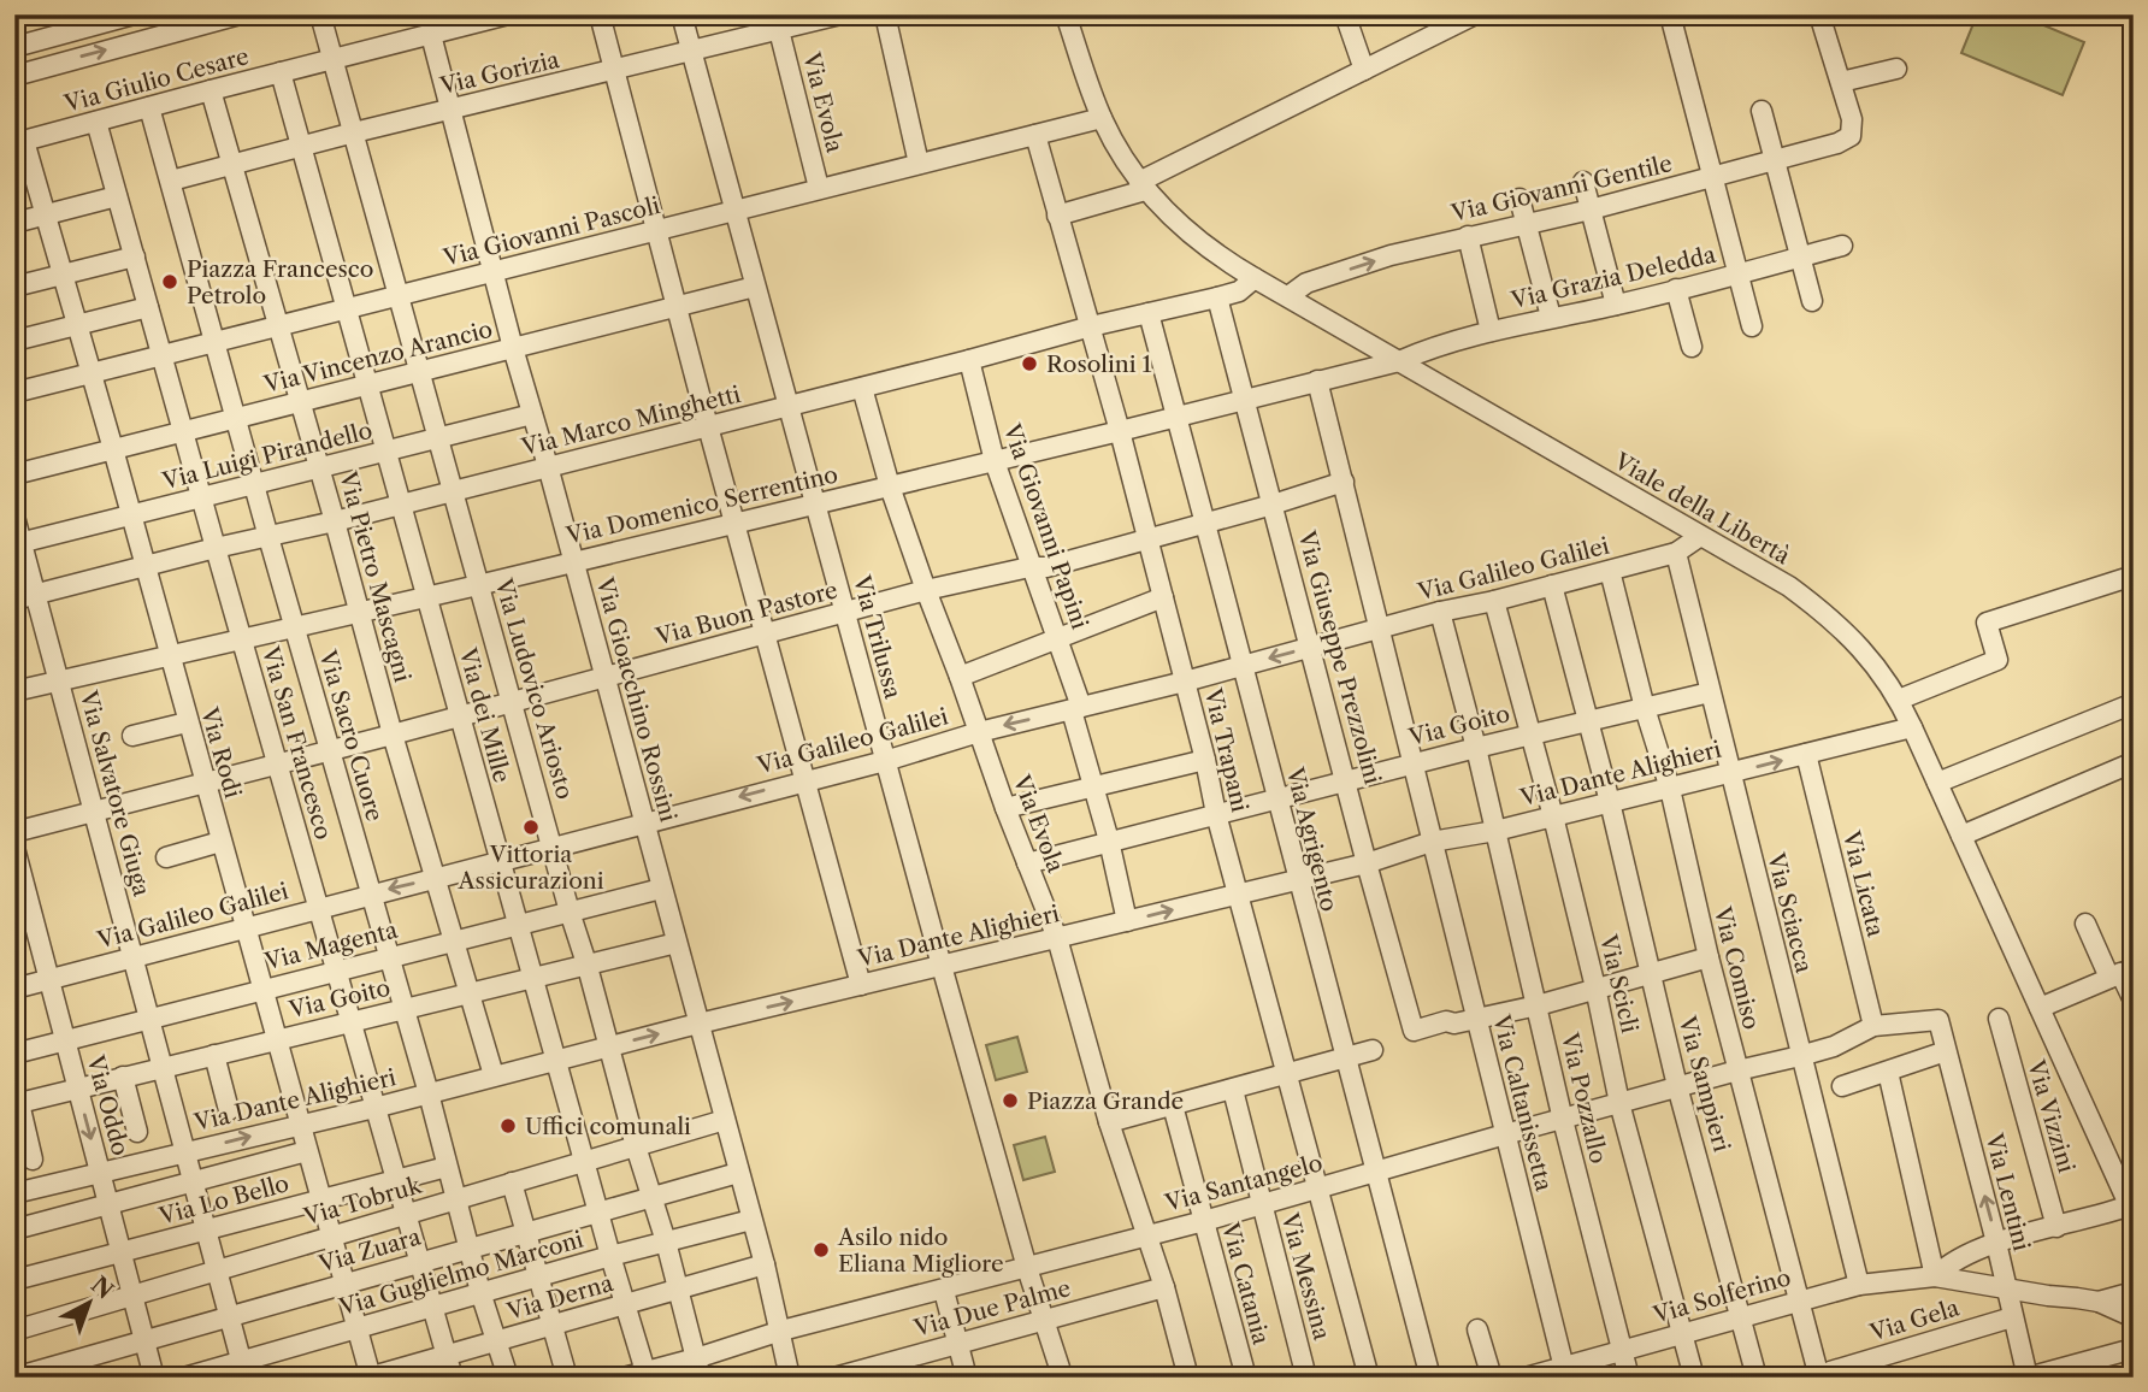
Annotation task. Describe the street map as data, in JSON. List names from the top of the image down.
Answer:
{
  "streets": {
    "street": [
      "Via Gorizia",
      "Via Giulio Cesare",
      "Via Evola",
      "Via Giovanni Gentile",
      "Via Giovanni Pascoli",
      "Via Grazia Deledda",
      "Via Vincenzo Arancio",
      "Via Marco Minghetti",
      "Via Luigi Pirandello",
      "Via Domenico Serrentino",
      "Viale della Libertà",
      "Via Giovanni Papini",
      "Via Galileo Galilei",
      "Via Pietro Mascagni",
      "Via Buon Pastore",
      "Via Trilussa",
      "Via Giuseppe Prezzolini",
      "Via Ludovico Ariosto",
      "Via Gioacchino Rossini",
      "Via dei Mille",
      "Via Goito",
      "Via Sacro Cuore",
      "Via San Francesco",
      "Via Trapani",
      "Via Rodi",
      "Via Dante Alighieri",
      "Via Salvatore Giuga",
      "Via Agrigento",
      "Via Licata",
      "Via Sciacca",
      "Via Magenta",
      "Via Comiso",
      "Via Scicli",
      "Via Sampieri",
      "Via Pozzallo",
      "Via Caltanissetta",
      "Via Oddo",
      "Via Vizzini",
      "Via Santangelo",
      "Via Lentini",
      "Via Lo Bello",
      "Via Tobruk",
      "Via Zuara",
      "Via Guglielmo Marconi",
      "Via Messina",
      "Via Catania",
      "Via Solferino",
      "Via Derna",
      "Via Due Palme",
      "Via Gela"
    ]
  },
  "crossings": [
    ["Via Gorizia", "Via Evola"],
    ["Via Gorizia", "Via Pietro Mascagni"],
    ["Via Gorizia", "Via Trilussa"],
    ["Via Gorizia", "Via Ludovico Ariosto"],
    ["Via Gorizia", "Via Gioacchino Rossini"],
    ["Via Gorizia", "Via dei Mille"],
    ["Via Gorizia", "Via Sacro Cuore"],
    ["Via Giulio Cesare", "Via Pietro Mascagni"],
    ["Via Giulio Cesare", "Via Ludovico Ariosto"],
    ["Via Giulio Cesare", "Via Gioacchino Rossini"],
    ["Via Giulio Cesare", "Via dei Mille"],
    ["Via Giulio Cesare", "Via Sacro Cuore"],
    ["Via Giulio Cesare", "Via San Francesco"],
    ["Via Giulio Cesare", "Via Rodi"],
    ["Via Evola", "Via Giovanni Pascoli"],
    ["Via Evola", "Via Marco Minghetti"],
    ["Via Evola", "Via Domenico Serrentino"],
    ["Via Evola", "Via Galileo Galilei"],
    ["Via Evola", "Via Buon Pastore"],
    ["Via Evola", "Via Goito"],
    ["Via Evola", "Via Dante Alighieri"],
    ["Via Evola", "Via Santangelo"],
    ["Via Evola", "Via Due Palme"],
    ["Via Giovanni Gentile", "Viale della Libertà"],
    ["Via Giovanni Pascoli", "Viale della Libertà"],
    ["Via Giovanni Pascoli", "Via Pietro Mascagni"],
    ["Via Giovanni Pascoli", "Via Trilussa"],
    ["Via Giovanni Pascoli", "Via Ludovico Ariosto"],
    ["Via Giovanni Pascoli", "Via Gioacchino Rossini"],
    ["Via Giovanni Pascoli", "Via dei Mille"],
    ["Via Giovanni Pascoli", "Via Sacro Cuore"],
    ["Via Giovanni Pascoli", "Via San Francesco"],
    ["Via Giovanni Pascoli", "Via Trapani"],
    ["Via Giovanni Pascoli", "Via Rodi"],
    ["Via Grazia Deledda", "Via Domenico Serrentino"],
    ["Via Grazia Deledda", "Viale della Libertà"],
    ["Via Vincenzo Arancio", "Via Pietro Mascagni"],
    ["Via Vincenzo Arancio", "Via Trilussa"],
    ["Via Vincenzo Arancio", "Via Ludovico Ariosto"],
    ["Via Vincenzo Arancio", "Via Gioacchino Rossini"],
    ["Via Vincenzo Arancio", "Via dei Mille"],
    ["Via Vincenzo Arancio", "Via Sacro Cuore"],
    ["Via Vincenzo Arancio", "Via San Francesco"],
    ["Via Vincenzo Arancio", "Via Rodi"],
    ["Via Marco Minghetti", "Viale della Libertà"],
    ["Via Marco Minghetti", "Via Giovanni Papini"],
    ["Via Marco Minghetti", "Via Pietro Mascagni"],
    ["Via Marco Minghetti", "Via Trilussa"],
    ["Via Marco Minghetti", "Via Giuseppe Prezzolini"],
    ["Via Marco Minghetti", "Via Ludovico Ariosto"],
    ["Via Marco Minghetti", "Via Gioacchino Rossini"],
    ["Via Marco Minghetti", "Via dei Mille"],
    ["Via Marco Minghetti", "Via Sacro Cuore"],
    ["Via Marco Minghetti", "Via San Francesco"],
    ["Via Marco Minghetti", "Via Trapani"],
    ["Via Marco Minghetti", "Via Rodi"],
    ["Via Marco Minghetti", "Via Salvatore Giuga"],
    ["Via Marco Minghetti", "Via Agrigento"],
    ["Via Luigi Pirandello", "Via Pietro Mascagni"],
    ["Via Luigi Pirandello", "Via Ludovico Ariosto"],
    ["Via Luigi Pirandello", "Via Gioacchino Rossini"],
    ["Via Luigi Pirandello", "Via dei Mille"],
    ["Via Luigi Pirandello", "Via Sacro Cuore"],
    ["Via Luigi Pirandello", "Via San Francesco"],
    ["Via Luigi Pirandello", "Via Rodi"],
    ["Via Luigi Pirandello", "Via Salvatore Giuga"],
    ["Via Domenico Serrentino", "Viale della Libertà"],
    ["Via Domenico Serrentino", "Via Giovanni Papini"],
    ["Via Domenico Serrentino", "Via Pietro Mascagni"],
    ["Via Domenico Serrentino", "Via Trilussa"],
    ["Via Domenico Serrentino", "Via Giuseppe Prezzolini"],
    ["Via Domenico Serrentino", "Via Ludovico Ariosto"],
    ["Via Domenico Serrentino", "Via Gioacchino Rossini"],
    ["Via Domenico Serrentino", "Via dei Mille"],
    ["Via Domenico Serrentino", "Via Sacro Cuore"],
    ["Via Domenico Serrentino", "Via San Francesco"],
    ["Via Domenico Serrentino", "Via Trapani"],
    ["Via Domenico Serrentino", "Via Rodi"],
    ["Via Domenico Serrentino", "Via Salvatore Giuga"],
    ["Via Domenico Serrentino", "Via Agrigento"],
    ["Via Domenico Serrentino", "Via Caltanissetta"],
    ["Viale della Libertà", "Via Galileo Galilei"],
    ["Viale della Libertà", "Via Dante Alighieri"],
    ["Viale della Libertà", "Via Solferino"],
    ["Via Giovanni Papini", "Via Galileo Galilei"],
    ["Via Giovanni Papini", "Via Buon Pastore"],
    ["Via Giovanni Papini", "Via Goito"],
    ["Via Giovanni Papini", "Via Dante Alighieri"],
    ["Via Galileo Galilei", "Via Pietro Mascagni"],
    ["Via Galileo Galilei", "Via Trilussa"],
    ["Via Galileo Galilei", "Via Giuseppe Prezzolini"],
    ["Via Galileo Galilei", "Via Ludovico Ariosto"],
    ["Via Galileo Galilei", "Via Gioacchino Rossini"],
    ["Via Galileo Galilei", "Via dei Mille"],
    ["Via Galileo Galilei", "Via Sacro Cuore"],
    ["Via Galileo Galilei", "Via San Francesco"],
    ["Via Galileo Galilei", "Via Trapani"],
    ["Via Galileo Galilei", "Via Rodi"],
    ["Via Galileo Galilei", "Via Salvatore Giuga"],
    ["Via Galileo Galilei", "Via Agrigento"],
    ["Via Galileo Galilei", "Via Sciacca"],
    ["Via Galileo Galilei", "Via Comiso"],
    ["Via Galileo Galilei", "Via Scicli"],
    ["Via Galileo Galilei", "Via Sampieri"],
    ["Via Galileo Galilei", "Via Pozzallo"],
    ["Via Galileo Galilei", "Via Caltanissetta"],
    ["Via Galileo Galilei", "Via Oddo"],
    ["Via Pietro Mascagni", "Via Buon Pastore"],
    ["Via Pietro Mascagni", "Via Goito"],
    ["Via Pietro Mascagni", "Via Dante Alighieri"],
    ["Via Pietro Mascagni", "Via Magenta"],
    ["Via Buon Pastore", "Via Trilussa"],
    ["Via Buon Pastore", "Via Giuseppe Prezzolini"],
    ["Via Buon Pastore", "Via Ludovico Ariosto"],
    ["Via Buon Pastore", "Via Gioacchino Rossini"],
    ["Via Buon Pastore", "Via dei Mille"],
    ["Via Buon Pastore", "Via Sacro Cuore"],
    ["Via Buon Pastore", "Via San Francesco"],
    ["Via Buon Pastore", "Via Trapani"],
    ["Via Buon Pastore", "Via Rodi"],
    ["Via Buon Pastore", "Via Salvatore Giuga"],
    ["Via Buon Pastore", "Via Agrigento"],
    ["Via Buon Pastore", "Via Caltanissetta"],
    ["Via Trilussa", "Via Dante Alighieri"],
    ["Via Trilussa", "Via Santangelo"],
    ["Via Trilussa", "Via Due Palme"],
    ["Via Giuseppe Prezzolini", "Via Goito"],
    ["Via Giuseppe Prezzolini", "Via Dante Alighieri"],
    ["Via Giuseppe Prezzolini", "Via Caltanissetta"],
    ["Via Ludovico Ariosto", "Via Goito"],
    ["Via Ludovico Ariosto", "Via Dante Alighieri"],
    ["Via Ludovico Ariosto", "Via Magenta"],
    ["Via Ludovico Ariosto", "Via Santangelo"],
    ["Via Ludovico Ariosto", "Via Tobruk"],
    ["Via Ludovico Ariosto", "Via Zuara"],
    ["Via Ludovico Ariosto", "Via Guglielmo Marconi"],
    ["Via Ludovico Ariosto", "Via Derna"],
    ["Via Gioacchino Rossini", "Via Goito"],
    ["Via Gioacchino Rossini", "Via Dante Alighieri"],
    ["Via Gioacchino Rossini", "Via Magenta"],
    ["Via Gioacchino Rossini", "Via Santangelo"],
    ["Via Gioacchino Rossini", "Via Tobruk"],
    ["Via Gioacchino Rossini", "Via Zuara"],
    ["Via Gioacchino Rossini", "Via Guglielmo Marconi"],
    ["Via Gioacchino Rossini", "Via Derna"],
    ["Via dei Mille", "Via Goito"],
    ["Via dei Mille", "Via Dante Alighieri"],
    ["Via dei Mille", "Via Magenta"],
    ["Via dei Mille", "Via Santangelo"],
    ["Via dei Mille", "Via Tobruk"],
    ["Via dei Mille", "Via Zuara"],
    ["Via dei Mille", "Via Guglielmo Marconi"],
    ["Via dei Mille", "Via Derna"],
    ["Via Goito", "Via Sacro Cuore"],
    ["Via Goito", "Via San Francesco"],
    ["Via Goito", "Via Trapani"],
    ["Via Goito", "Via Rodi"],
    ["Via Goito", "Via Salvatore Giuga"],
    ["Via Goito", "Via Agrigento"],
    ["Via Goito", "Via Sciacca"],
    ["Via Goito", "Via Comiso"],
    ["Via Goito", "Via Scicli"],
    ["Via Goito", "Via Sampieri"],
    ["Via Goito", "Via Pozzallo"],
    ["Via Goito", "Via Caltanissetta"],
    ["Via Goito", "Via Oddo"],
    ["Via Sacro Cuore", "Via Dante Alighieri"],
    ["Via Sacro Cuore", "Via Magenta"],
    ["Via Sacro Cuore", "Via Lo Bello"],
    ["Via Sacro Cuore", "Via Tobruk"],
    ["Via Sacro Cuore", "Via Zuara"],
    ["Via Sacro Cuore", "Via Guglielmo Marconi"],
    ["Via Sacro Cuore", "Via Derna"],
    ["Via San Francesco", "Via Dante Alighieri"],
    ["Via San Francesco", "Via Magenta"],
    ["Via San Francesco", "Via Lo Bello"],
    ["Via San Francesco", "Via Tobruk"],
    ["Via San Francesco", "Via Zuara"],
    ["Via San Francesco", "Via Guglielmo Marconi"],
    ["Via San Francesco", "Via Derna"],
    ["Via Trapani", "Via Dante Alighieri"],
    ["Via Trapani", "Via Santangelo"],
    ["Via Rodi", "Via Dante Alighieri"],
    ["Via Rodi", "Via Magenta"],
    ["Via Rodi", "Via Lo Bello"],
    ["Via Rodi", "Via Tobruk"],
    ["Via Rodi", "Via Zuara"],
    ["Via Rodi", "Via Guglielmo Marconi"],
    ["Via Rodi", "Via Derna"],
    ["Via Dante Alighieri", "Via Salvatore Giuga"],
    ["Via Dante Alighieri", "Via Agrigento"],
    ["Via Dante Alighieri", "Via Licata"],
    ["Via Dante Alighieri", "Via Sciacca"],
    ["Via Dante Alighieri", "Via Comiso"],
    ["Via Dante Alighieri", "Via Scicli"],
    ["Via Dante Alighieri", "Via Sampieri"],
    ["Via Dante Alighieri", "Via Pozzallo"],
    ["Via Dante Alighieri", "Via Caltanissetta"],
    ["Via Dante Alighieri", "Via Oddo"],
    ["Via Salvatore Giuga", "Via Magenta"],
    ["Via Salvatore Giuga", "Via Lo Bello"],
    ["Via Salvatore Giuga", "Via Tobruk"],
    ["Via Salvatore Giuga", "Via Zuara"],
    ["Via Salvatore Giuga", "Via Guglielmo Marconi"],
    ["Via Agrigento", "Via Santangelo"],
    ["Via Licata", "Via Santangelo"],
    ["Via Licata", "Via Lentini"],
    ["Via Sciacca", "Via Santangelo"],
    ["Via Sciacca", "Via Solferino"],
    ["Via Magenta", "Via Oddo"],
    ["Via Comiso", "Via Santangelo"],
    ["Via Comiso", "Via Solferino"],
    ["Via Comiso", "Via Gela"],
    ["Via Scicli", "Via Santangelo"],
    ["Via Scicli", "Via Solferino"],
    ["Via Sampieri", "Via Santangelo"],
    ["Via Sampieri", "Via Solferino"],
    ["Via Pozzallo", "Via Santangelo"],
    ["Via Pozzallo", "Via Solferino"],
    ["Via Caltanissetta", "Via Santangelo"],
    ["Via Caltanissetta", "Via Solferino"],
    ["Via Oddo", "Via Lo Bello"],
    ["Via Oddo", "Via Tobruk"],
    ["Via Oddo", "Via Zuara"],
    ["Via Vizzini", "Via Solferino"],
    ["Via Santangelo", "Via Lentini"],
    ["Via Santangelo", "Via Messina"],
    ["Via Santangelo", "Via Catania"],
    ["Via Lentini", "Via Solferino"],
    ["Via Lentini", "Via Gela"]
  ],
  "places": [
    "Piazza Francesco Petrolo",
    "Rosolini 1",
    "Vittoria Assicurazioni",
    "Piazza Grande",
    "Uffici comunali",
    "Asilo nido Eliana Migliore"
  ],
  "north": "top right"
}
